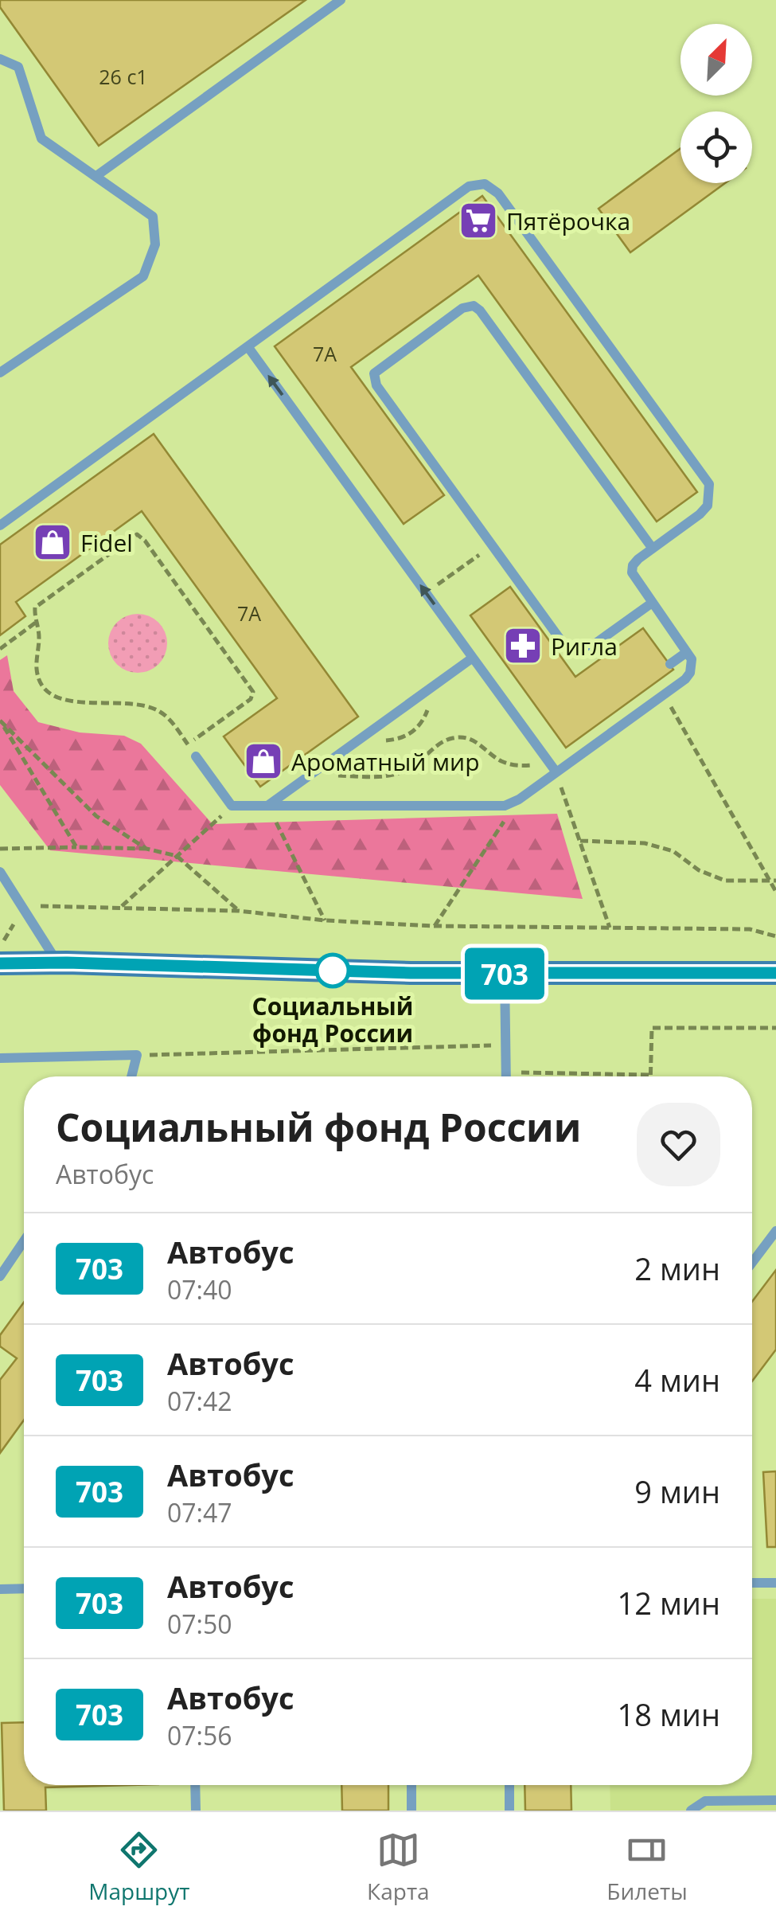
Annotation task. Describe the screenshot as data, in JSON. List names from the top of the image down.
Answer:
{
  "places": {
    "supermarket": ["Пятёрочка"],
    "shop": ["Fidel", "Ароматный мир"],
    "pharmacy": ["Ригла"],
    "other": ["Социальный фонд России"]
  },
  "lines": ["bus line 703"],
  "house_numbers": ["26 с1", "7А", "7А"],
  "north": "top right",
  "page": {
    "on_map": "703",
    "heading": ["Социальный фонд России", "Автобус"],
    "list": [
      {
        "mark": "703",
        "name": "Автобус",
        "note": "07:40",
        "value": "2 мин"
      },
      {
        "mark": "703",
        "name": "Автобус",
        "note": "07:42",
        "value": "4 мин"
      },
      {
        "mark": "703",
        "name": "Автобус",
        "note": "07:47",
        "value": "9 мин"
      },
      {
        "mark": "703",
        "name": "Автобус",
        "note": "07:50",
        "value": "12 мин"
      },
      {
        "mark": "703",
        "name": "Автобус",
        "note": "07:56",
        "value": "18 мин"
      }
    ],
    "tabs": ["Маршрут", "Карта", "Билеты"]
  }
}
